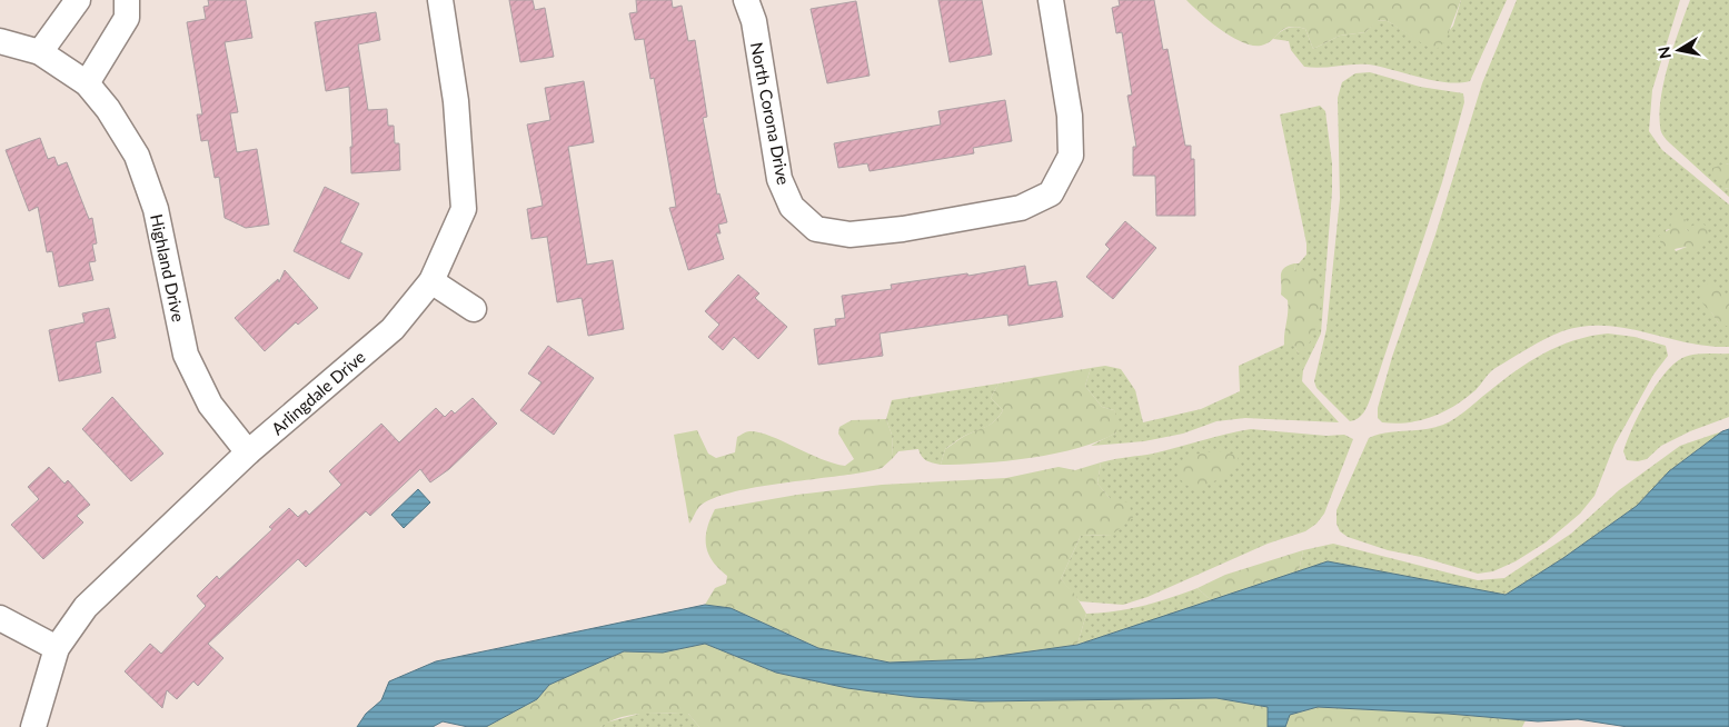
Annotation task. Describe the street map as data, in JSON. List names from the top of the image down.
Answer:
{
  "streets": {
    "street": ["North Corona Drive", "Highland Drive", "Arlingdale Drive"]
  },
  "crossings": [
    ["Highland Drive", "Arlingdale Drive"]
  ],
  "north": "left"
}
